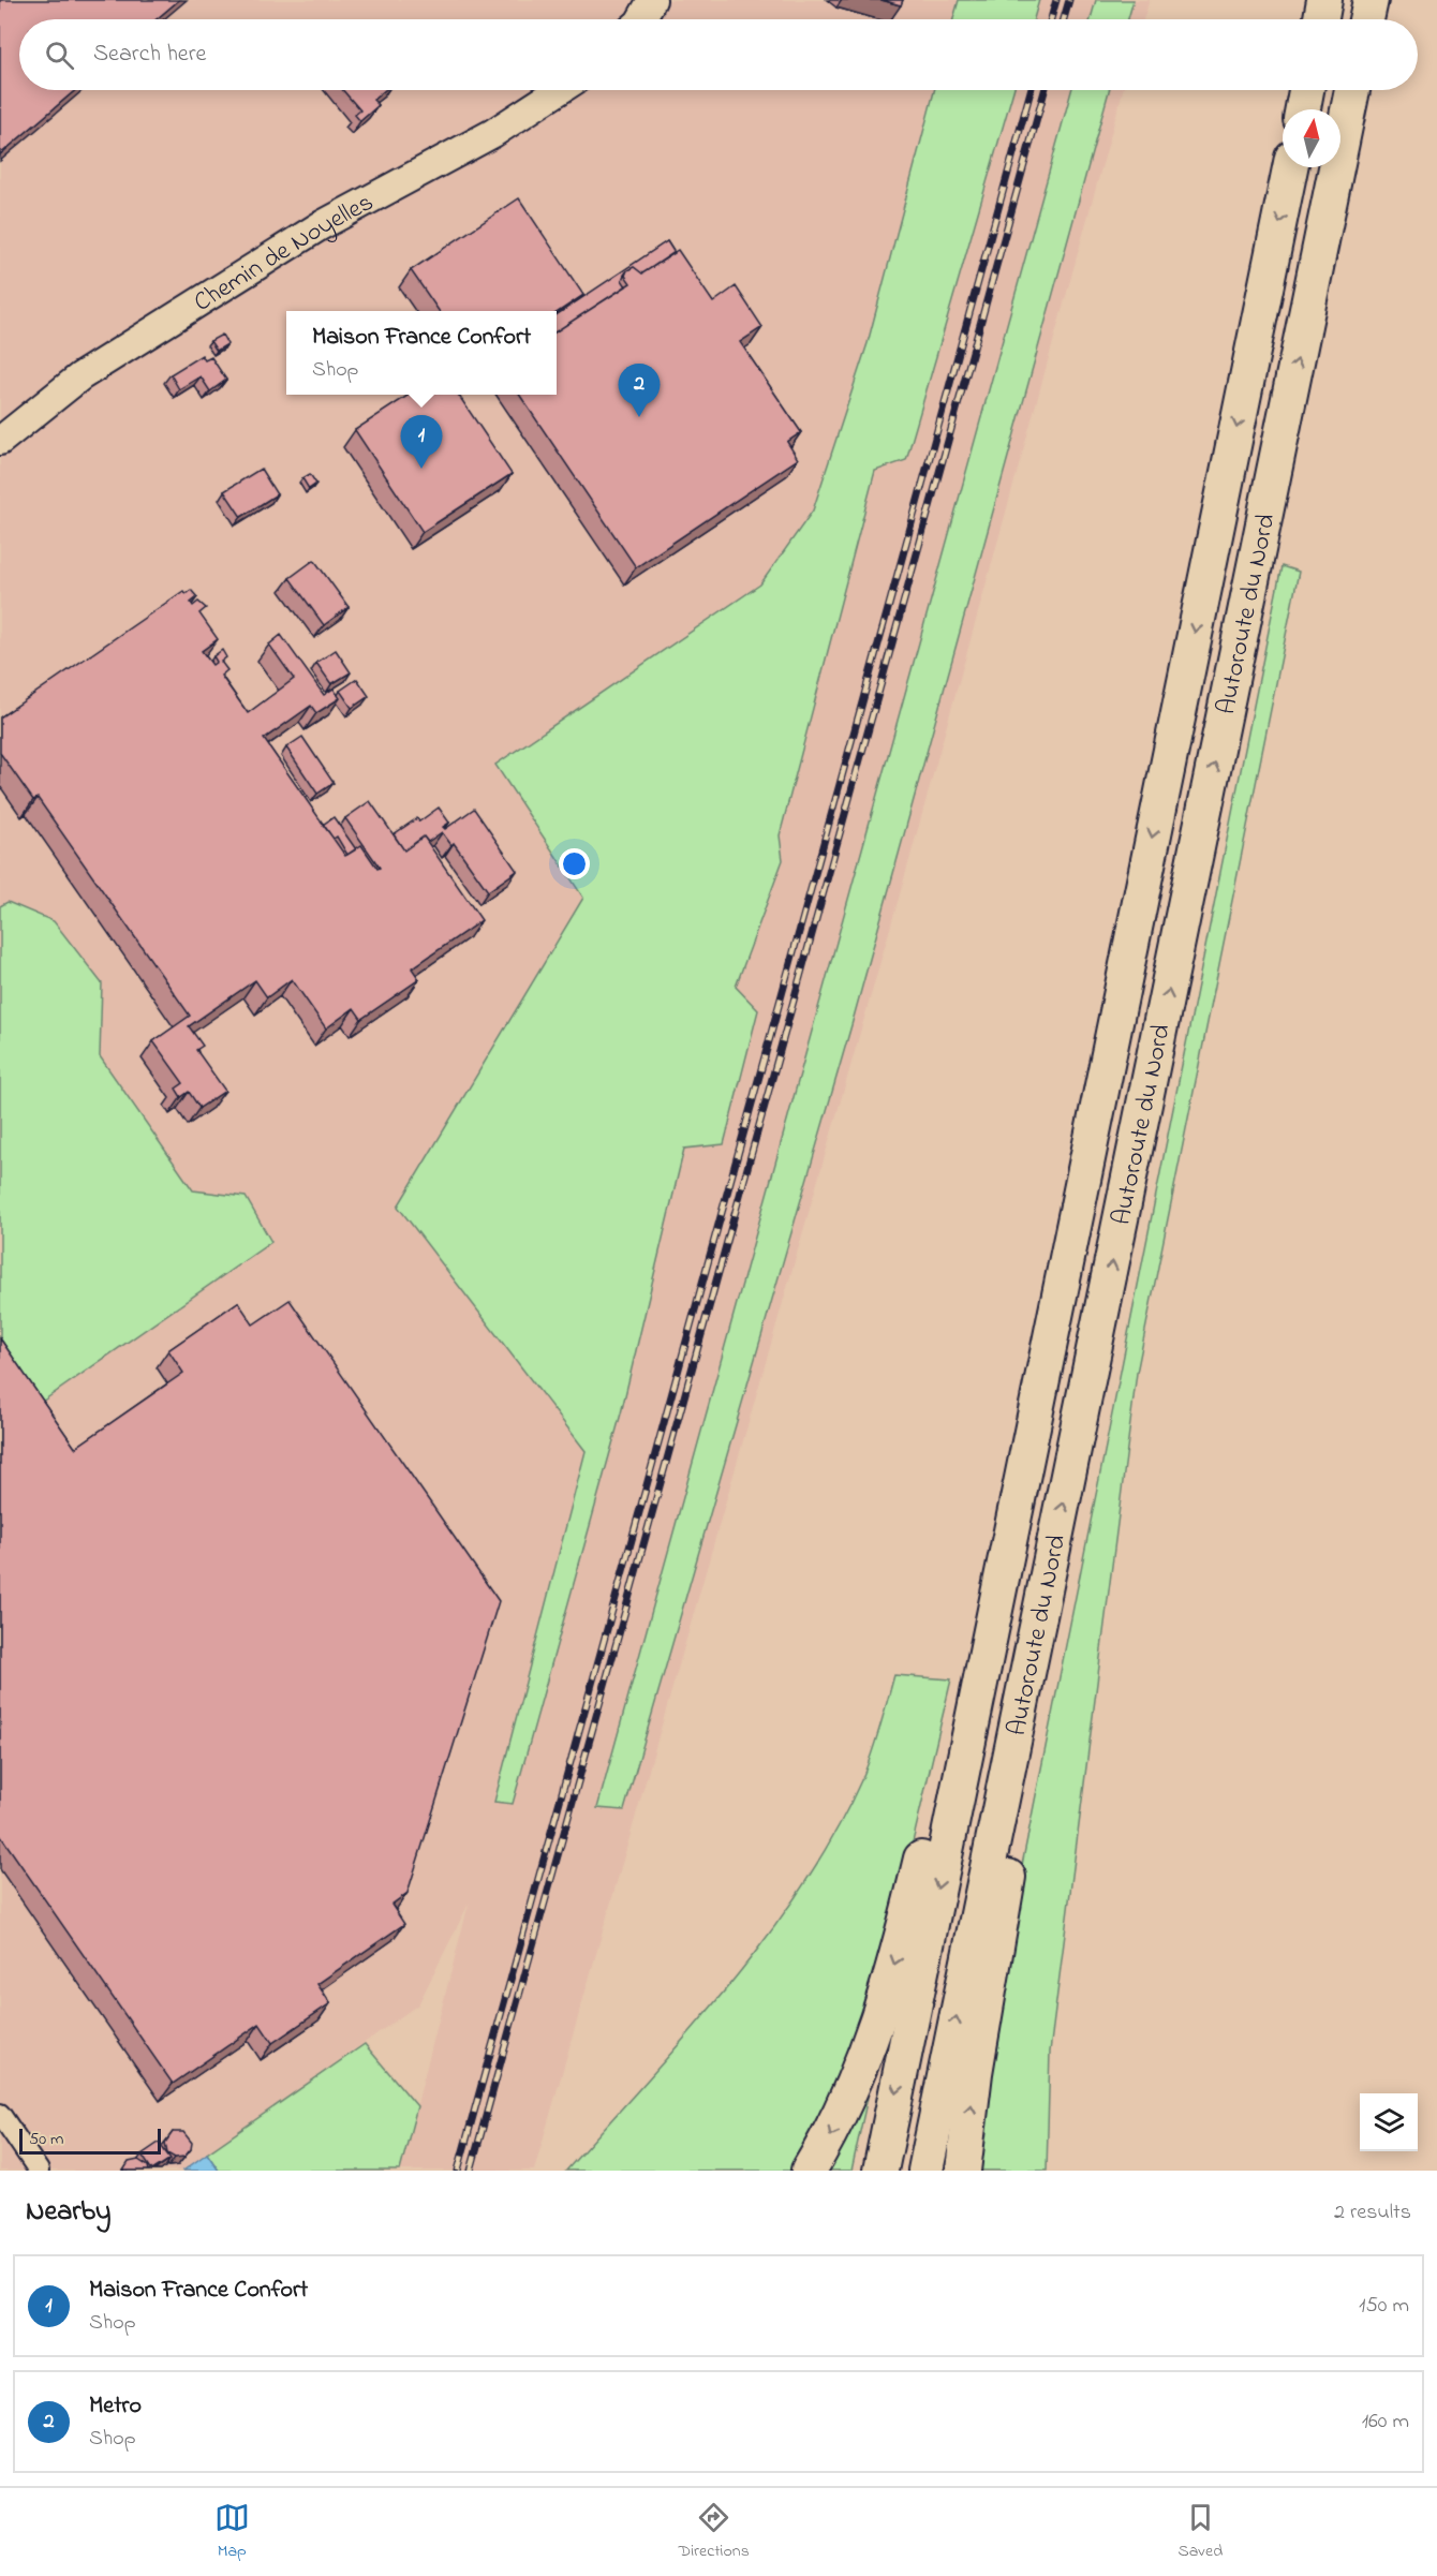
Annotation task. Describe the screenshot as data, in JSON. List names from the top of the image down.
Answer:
{
  "streets": {
    "highway": ["Autoroute du Nord"],
    "street": ["Chemin de Noyelles"]
  },
  "scale_bar": "50 m",
  "north": "top",
  "page": {
    "search": "Search here",
    "popup": ["Maison France Confort", "Shop"],
    "pins": ["2", "1"],
    "scale": "50 m",
    "heading": ["Nearby", "2 results"],
    "list": [
      {
        "mark": "1",
        "name": "Maison France Confort",
        "note": "Shop",
        "value": "150 m"
      },
      {
        "mark": "2",
        "name": "Metro",
        "note": "Shop",
        "value": "160 m"
      }
    ],
    "nav": ["Map", "Directions", "Saved"]
  }
}
